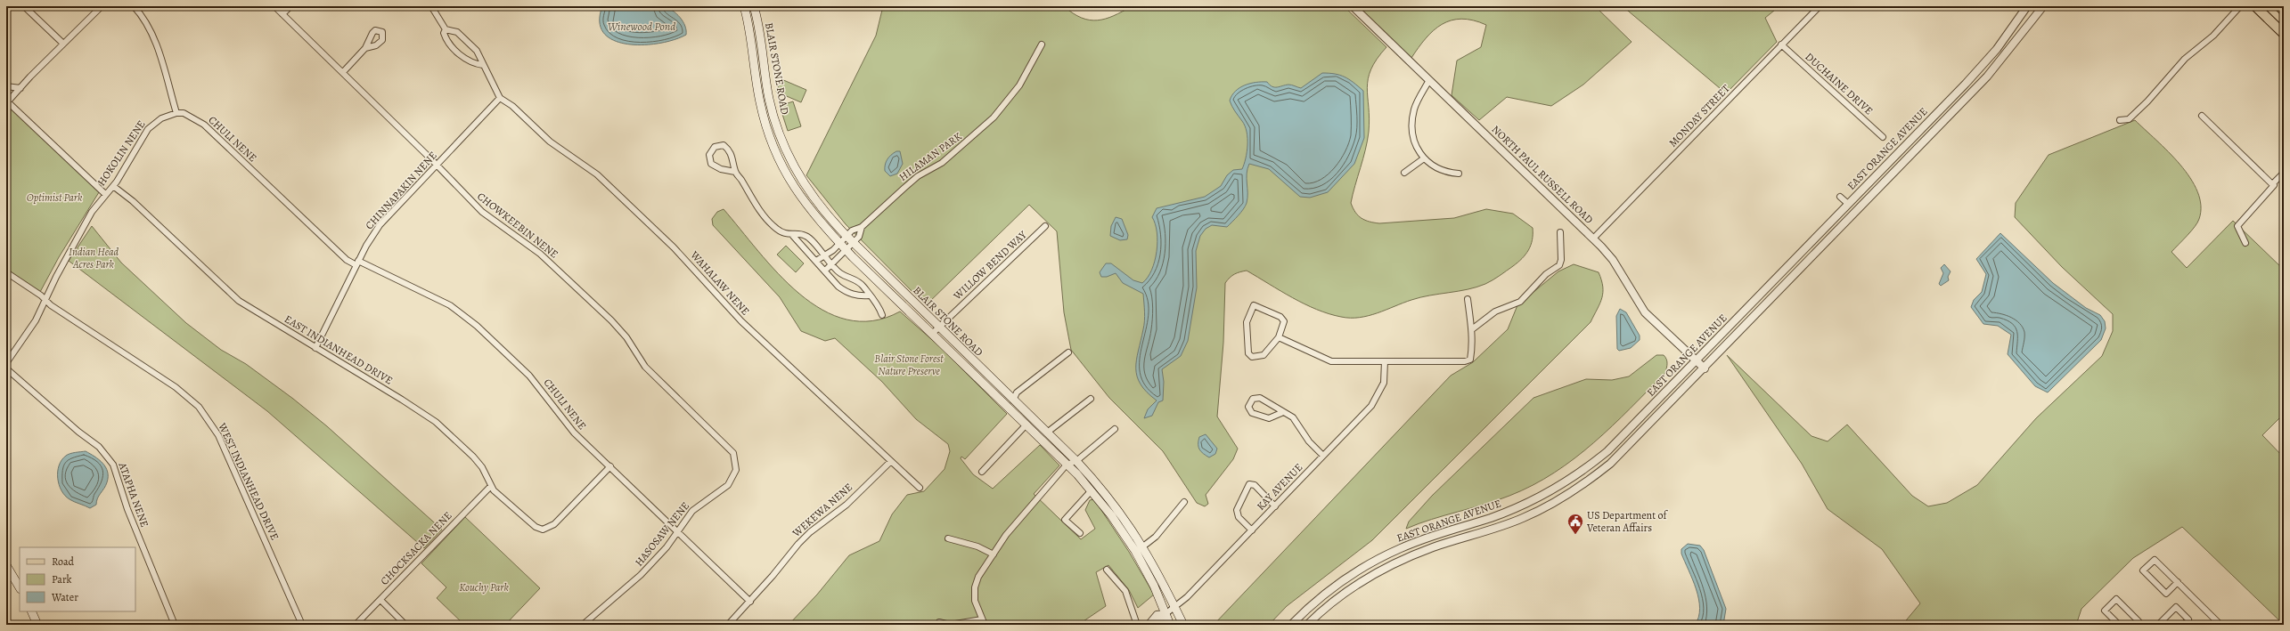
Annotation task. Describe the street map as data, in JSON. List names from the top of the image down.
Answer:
{
  "streets": {
    "main road": ["BLAIR STONE ROAD"],
    "street": [
      "DUCHAINE DRIVE",
      "MONDAY STREET",
      "CHULI NENE",
      "EAST ORANGE AVENUE",
      "HOKOLIN NENE",
      "HILAMAN PARK",
      "NORTH PAUL RUSSELL ROAD",
      "CHINNAPAKIN NENE",
      "CHOWKEEBIN NENE",
      "WILLOW BEND WAY",
      "WAHALAW NENE",
      "EAST INDIANHEAD DRIVE",
      "WEST INDIANHEAD DRIVE",
      "KAY AVENUE",
      "ATAPHA NENE",
      "WEKEWA NENE",
      "HASOSAW NENE",
      "CHOCKSACKA NENE"
    ]
  },
  "crossings": [
    ["BLAIR STONE ROAD", "HILAMAN PARK"],
    ["BLAIR STONE ROAD", "WILLOW BEND WAY"],
    ["BLAIR STONE ROAD", "KAY AVENUE"],
    ["DUCHAINE DRIVE", "MONDAY STREET"],
    ["MONDAY STREET", "NORTH PAUL RUSSELL ROAD"],
    ["CHULI NENE", "HOKOLIN NENE"],
    ["CHULI NENE", "CHINNAPAKIN NENE"],
    ["CHULI NENE", "EAST INDIANHEAD DRIVE"],
    ["CHULI NENE", "WEKEWA NENE"],
    ["CHULI NENE", "HASOSAW NENE"],
    ["EAST ORANGE AVENUE", "NORTH PAUL RUSSELL ROAD"],
    ["HOKOLIN NENE", "EAST INDIANHEAD DRIVE"],
    ["HOKOLIN NENE", "WEST INDIANHEAD DRIVE"],
    ["CHINNAPAKIN NENE", "CHOWKEEBIN NENE"],
    ["CHINNAPAKIN NENE", "WAHALAW NENE"],
    ["CHINNAPAKIN NENE", "EAST INDIANHEAD DRIVE"],
    ["CHOWKEEBIN NENE", "HASOSAW NENE"],
    ["WAHALAW NENE", "WEKEWA NENE"],
    ["EAST INDIANHEAD DRIVE", "CHOCKSACKA NENE"]
  ],
  "water": ["Winewood Pond"],
  "parks": [
    "Optimist Park",
    "Indian Head Acres Park",
    "Blair Stone Forest Nature Preserve",
    "Kouchy Park"
  ],
  "places": {
    "public building": ["US Department of Veteran Affairs"]
  },
  "legend": ["Road", "Park", "Water"]
}
